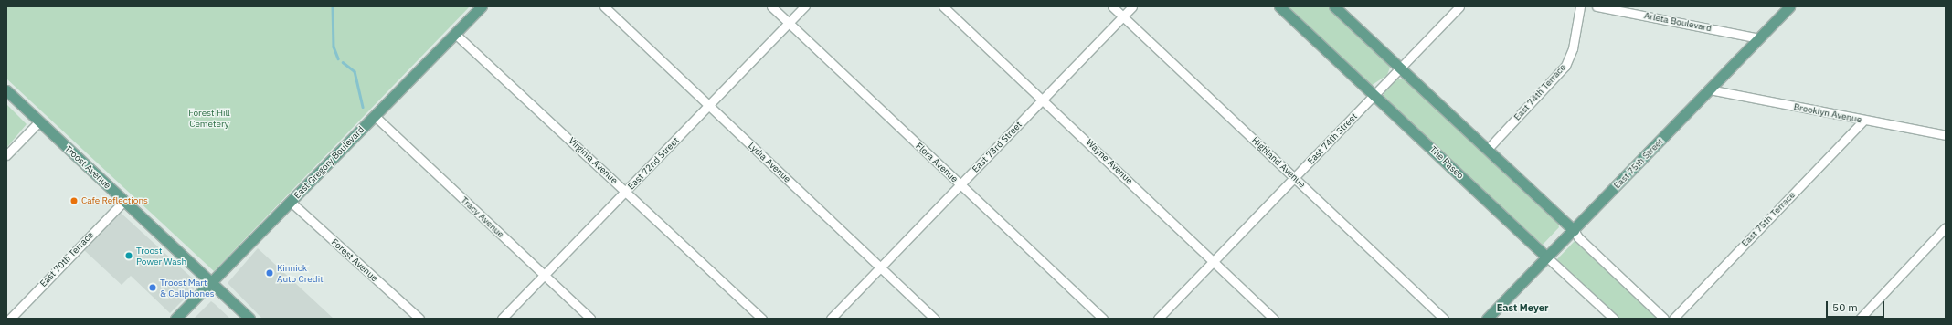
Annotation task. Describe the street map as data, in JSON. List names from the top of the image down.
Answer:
{
  "streets": {
    "main road": [
      "East Gregory Boulevard",
      "The Paseo",
      "East 75th Street",
      "Troost Avenue"
    ],
    "street": [
      "Arleta Boulevard",
      "East 74th Terrace",
      "Brooklyn Avenue",
      "East 74th Street",
      "East 73rd Street",
      "Virginia Avenue",
      "Wayne Avenue",
      "Lydia Avenue",
      "Flora Avenue",
      "Highland Avenue",
      "East 72nd Street",
      "Tracy Avenue",
      "East 75th Terrace",
      "East 70th Terrace",
      "Forest Avenue"
    ]
  },
  "crossings": [
    ["Arleta Boulevard", "East 75th Street"],
    ["Brooklyn Avenue", "East 75th Street"],
    ["Brooklyn Avenue", "East 75th Terrace"],
    ["East 74th Street", "Wayne Avenue"],
    ["East 74th Street", "Highland Avenue"],
    ["East 74th Street", "The Paseo"],
    ["East 73rd Street", "Wayne Avenue"],
    ["East 73rd Street", "Lydia Avenue"],
    ["East 73rd Street", "Flora Avenue"],
    ["East 73rd Street", "Highland Avenue"],
    ["Virginia Avenue", "East Gregory Boulevard"],
    ["Virginia Avenue", "East 72nd Street"],
    ["East Gregory Boulevard", "Troost Avenue"],
    ["East Gregory Boulevard", "Tracy Avenue"],
    ["East Gregory Boulevard", "Forest Avenue"],
    ["Lydia Avenue", "East 72nd Street"],
    ["Flora Avenue", "East 72nd Street"],
    ["The Paseo", "East 75th Street"],
    ["East 72nd Street", "Tracy Avenue"],
    ["Troost Avenue", "East 70th Terrace"]
  ],
  "districts": ["East Meyer"],
  "parks": ["Forest Hill Cemetery"],
  "places": [
    "Cafe Reflections",
    "Troost Power Wash",
    "Kinnick Auto Credit",
    "Troost Mart & Cellphones"
  ],
  "scale_bar": "50 m"
}
